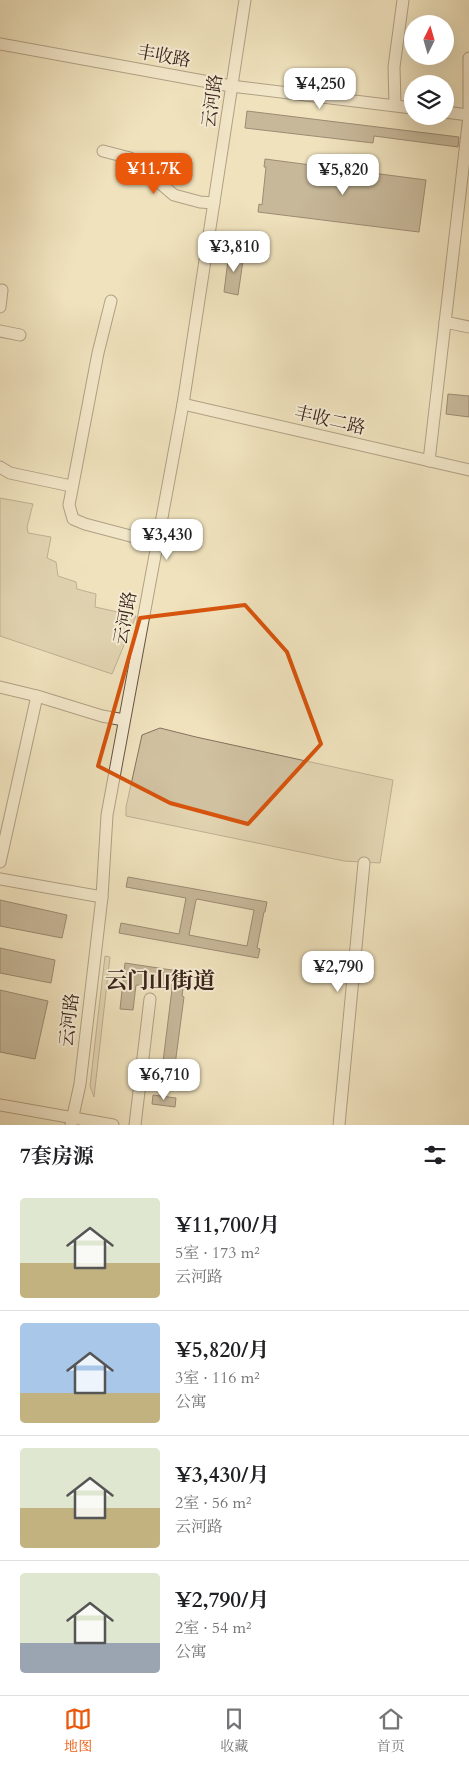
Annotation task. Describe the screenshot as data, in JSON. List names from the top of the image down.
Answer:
{
  "streets": {
    "street": ["丰收路", "云河路", "丰收二路"]
  },
  "crossings": [
    ["丰收路", "云河路"],
    ["云河路", "丰收二路"]
  ],
  "districts": ["云门山街道"],
  "north": "top",
  "page": {
    "price": [
      "¥4,250",
      "¥11.7K",
      "¥5,820",
      "¥3,810",
      "¥3,430",
      "¥2,790",
      "¥6,710"
    ],
    "heading": "7套房源",
    "list": [
      {
        "name": "¥11,700/月",
        "note": "5室 · 173 m² · 云河路"
      },
      {
        "name": "¥5,820/月",
        "note": "3室 · 116 m² · 公寓"
      },
      {
        "name": "¥3,430/月",
        "note": "2室 · 56 m² · 云河路"
      },
      {
        "name": "¥2,790/月",
        "note": "2室 · 54 m² · 公寓"
      }
    ],
    "tabs": ["地图", "收藏", "首页"]
  }
}
